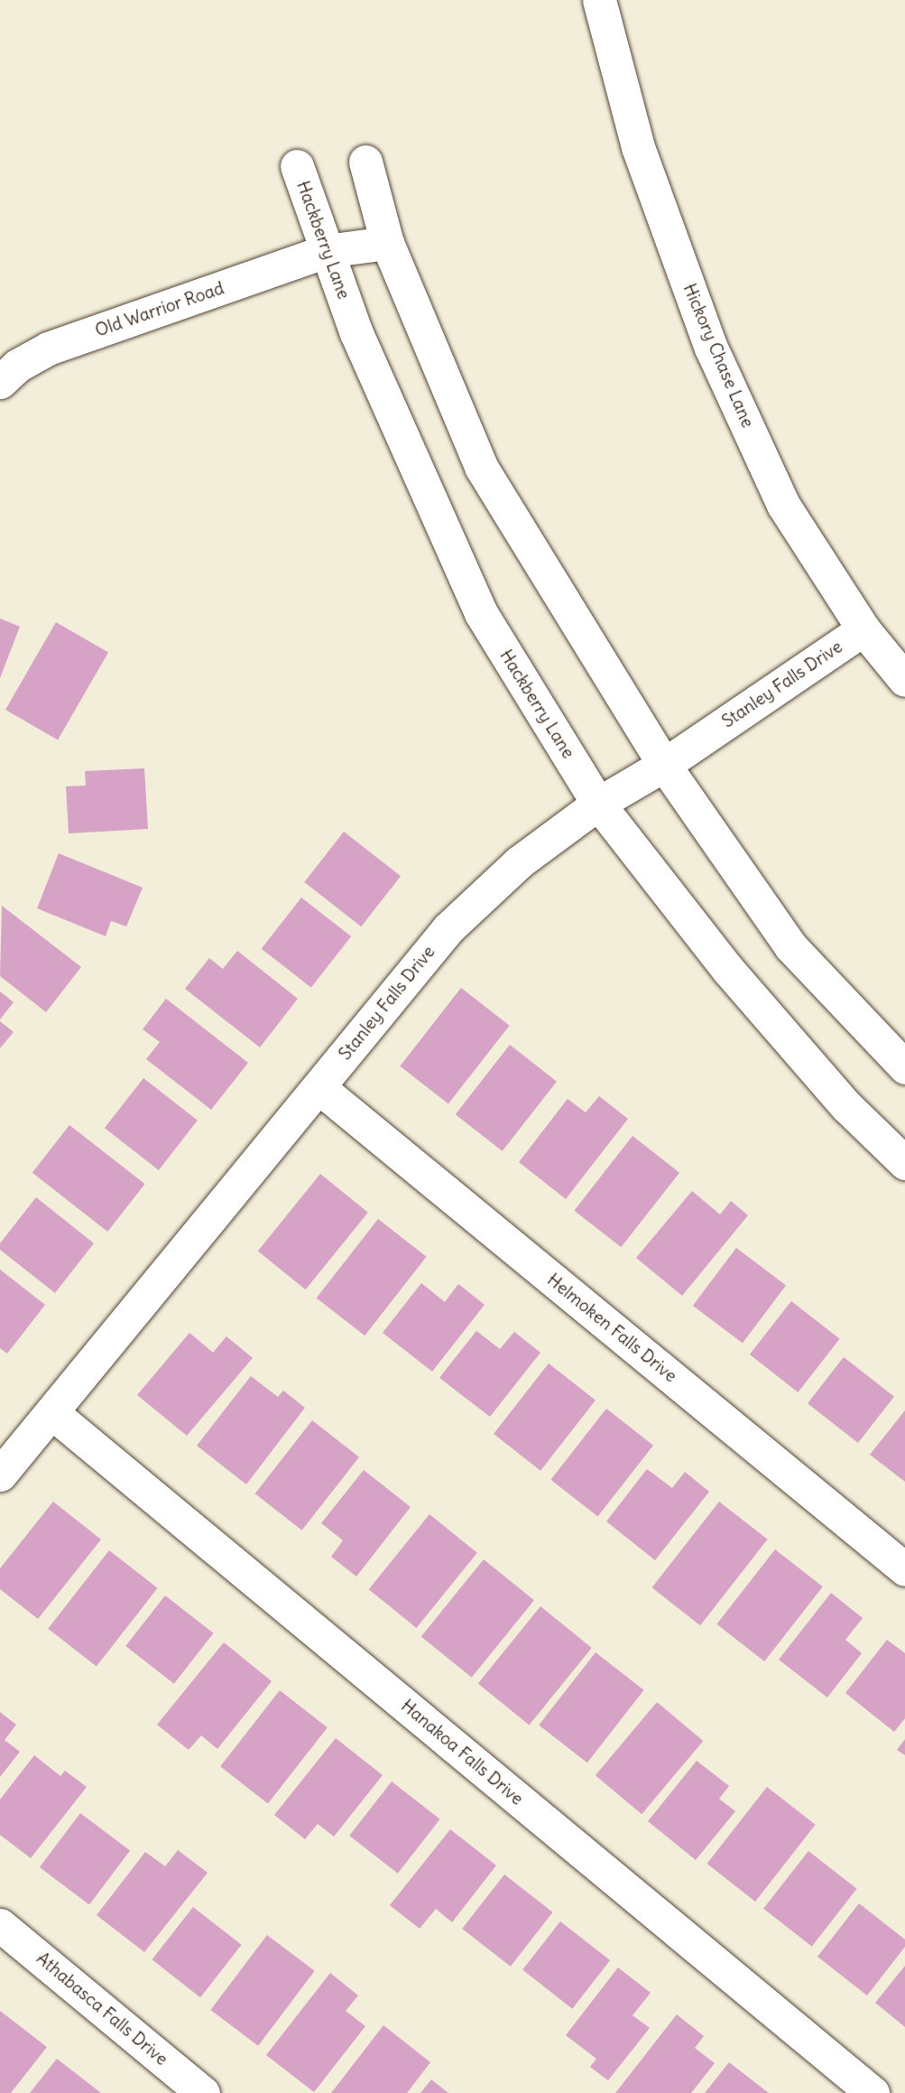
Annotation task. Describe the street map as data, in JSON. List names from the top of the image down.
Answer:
{
  "streets": {
    "street": [
      "Hackberry Lane",
      "Old Warrior Road",
      "Hickory Chase Lane",
      "Stanley Falls Drive",
      "Helmoken Falls Drive",
      "Hanakoa Falls Drive",
      "Athabasca Falls Drive"
    ]
  },
  "crossings": [
    ["Hackberry Lane", "Old Warrior Road"],
    ["Hackberry Lane", "Stanley Falls Drive"],
    ["Hickory Chase Lane", "Stanley Falls Drive"],
    ["Stanley Falls Drive", "Helmoken Falls Drive"],
    ["Stanley Falls Drive", "Hanakoa Falls Drive"]
  ]
}
